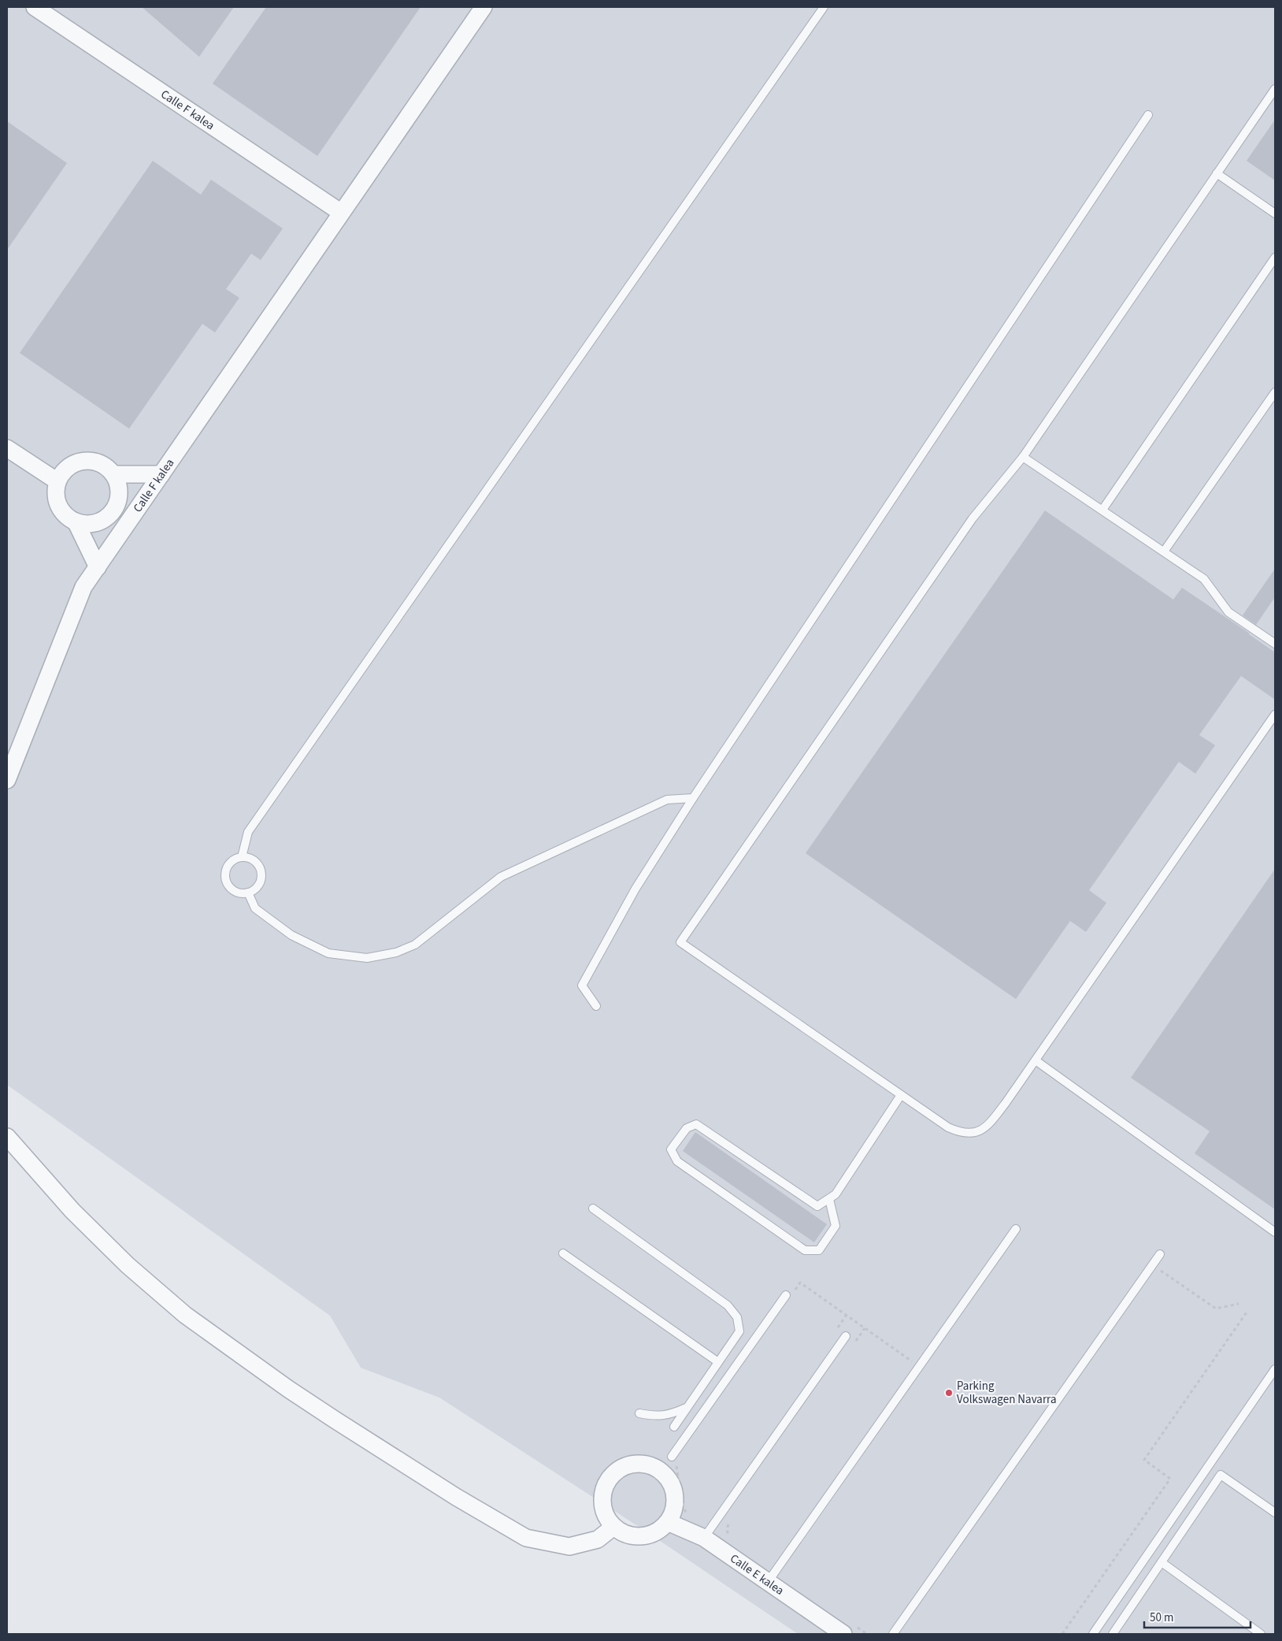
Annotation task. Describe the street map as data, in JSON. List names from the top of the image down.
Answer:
{
  "streets": {
    "street": ["Calle F kalea", "Calle E kalea"]
  },
  "places": ["Parking Volkswagen Navarra"],
  "scale_bar": "50 m"
}
